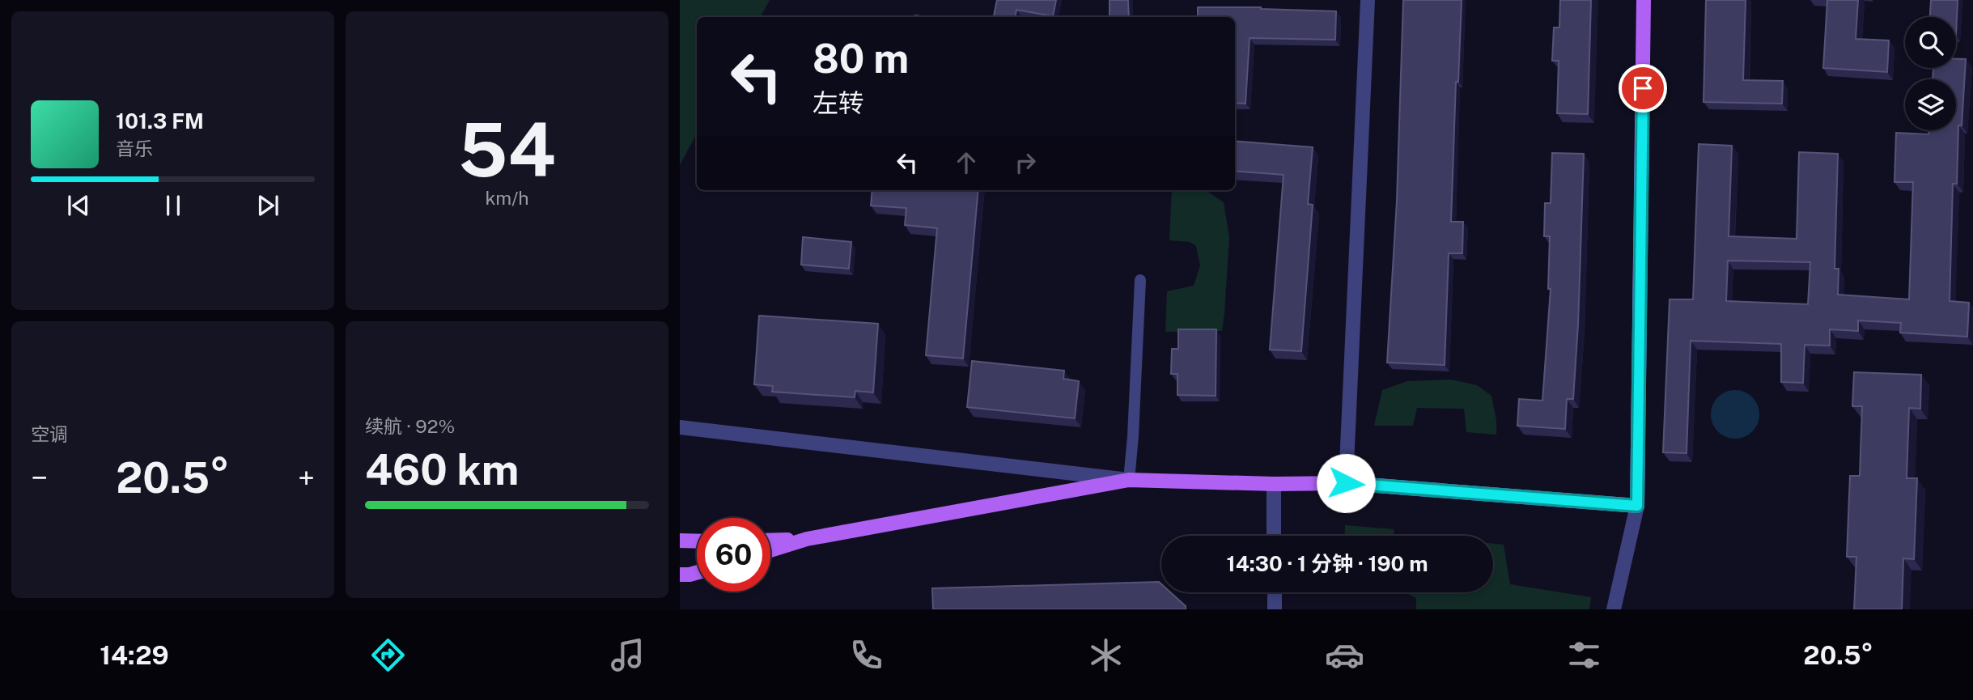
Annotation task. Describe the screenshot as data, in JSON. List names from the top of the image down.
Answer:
{
  "page": {
    "tile": [
      ["54", "km/h"],
      "空调",
      ["续航 · 92%", "460 km"]
    ],
    "turn": ["80 m", "左转"],
    "song": ["101.3 FM", "音乐"],
    "heat": ["−", "20.5°", "+"],
    "limit": "60",
    "trip": "14:30 · 1 分钟 · 190 m",
    "tabs": ["14:29", "20.5°"]
  }
}
